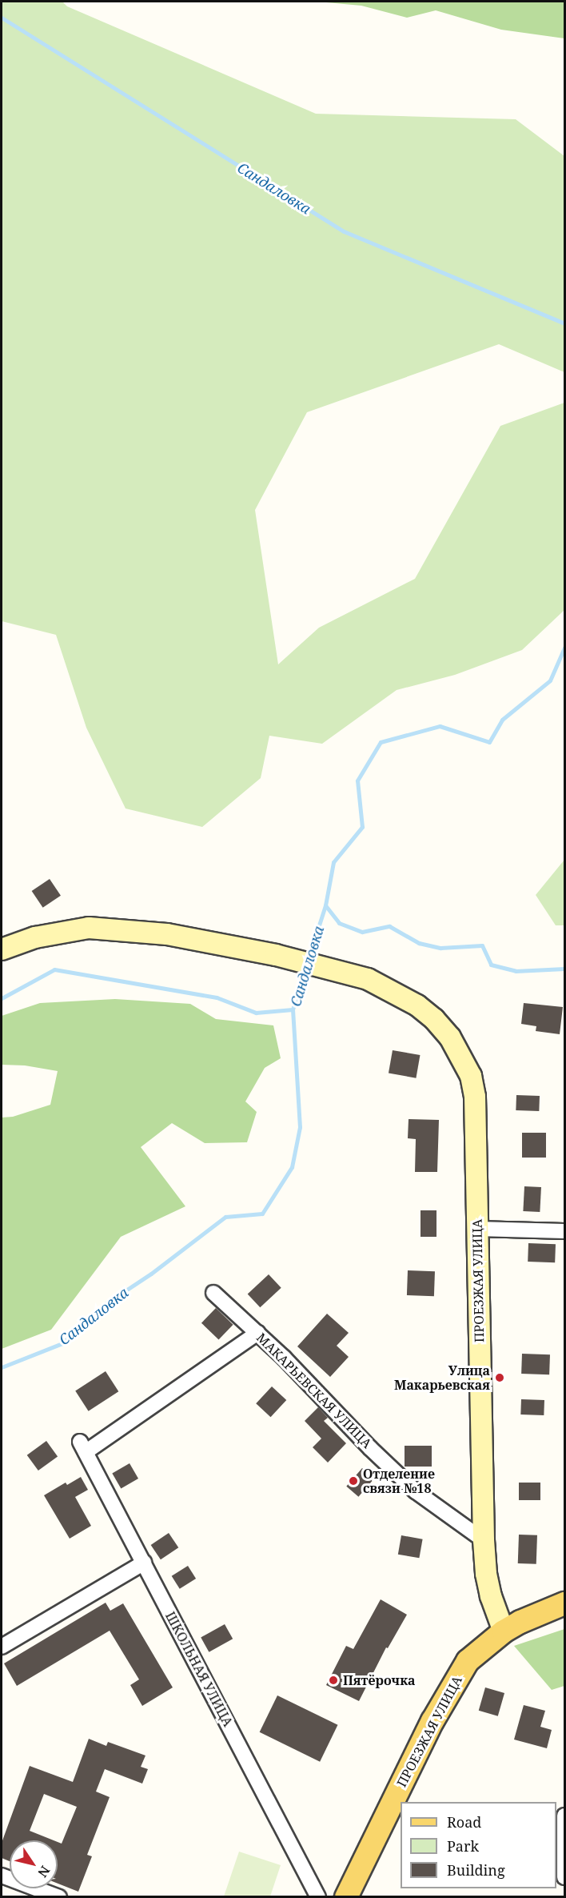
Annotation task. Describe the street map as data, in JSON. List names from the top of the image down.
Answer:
{
  "streets": {
    "main road": ["ПРОЕЗЖАЯ УЛИЦА"],
    "street": ["МАКАРЬЕВСКАЯ УЛИЦА", "ШКОЛЬНАЯ УЛИЦА"]
  },
  "crossings": [
    ["ПРОЕЗЖАЯ УЛИЦА", "МАКАРЬЕВСКАЯ УЛИЦА"],
    ["МАКАРЬЕВСКАЯ УЛИЦА", "ШКОЛЬНАЯ УЛИЦА"]
  ],
  "water": ["Сандаловка"],
  "places": ["Улица Макарьевская", "Отделение связи №18", "Пятёрочка"],
  "legend": ["Road", "Park", "Building"],
  "north": "bottom right"
}
